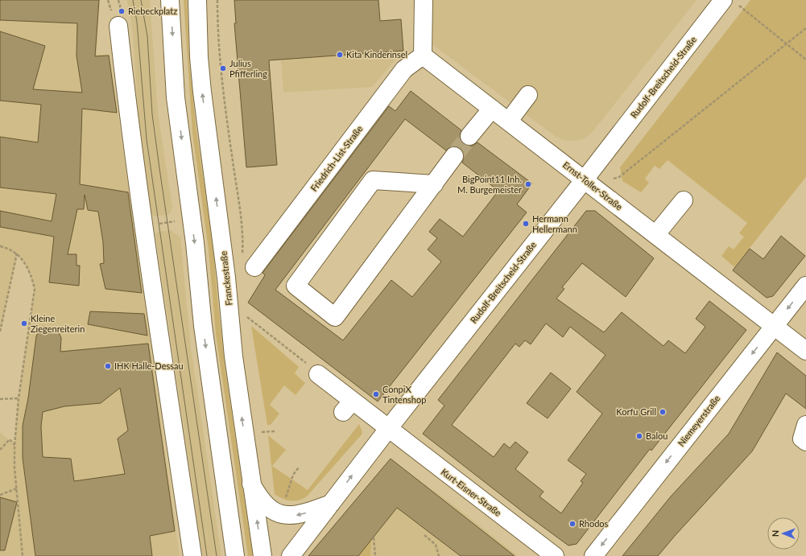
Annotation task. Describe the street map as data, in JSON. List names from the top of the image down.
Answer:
{
  "streets": {
    "street": [
      "Rudolf-Breitscheid-Straße",
      "Friedrich-List-Straße",
      "Ernst-Toller-Straße",
      "Franckestraße",
      "Niemeyerstraße",
      "Kurt-Eisner-Straße"
    ]
  },
  "crossings": [
    ["Rudolf-Breitscheid-Straße", "Ernst-Toller-Straße"],
    ["Rudolf-Breitscheid-Straße", "Kurt-Eisner-Straße"],
    ["Friedrich-List-Straße", "Ernst-Toller-Straße"],
    ["Ernst-Toller-Straße", "Niemeyerstraße"]
  ],
  "one_way": ["Niemeyerstraße"],
  "places": [
    "Riebeckplatz",
    "Kita Kinderinsel",
    "Julius Pfifferling",
    "BigPoint11 Inh. M. Burgemeister",
    "Hermann Hellermann",
    "Kleine Ziegenreiterin",
    "IHK Halle-Dessau",
    "ConpiX Tintenshop",
    "Korfu Grill",
    "Balou",
    "Rhodos"
  ],
  "north": "left"
}
